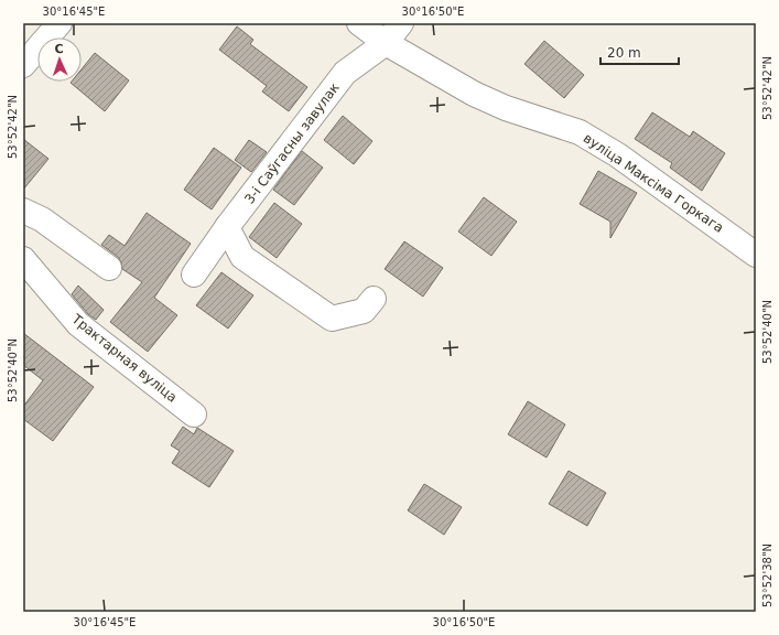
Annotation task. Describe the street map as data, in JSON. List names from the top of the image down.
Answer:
{
  "streets": {
    "street": ["3-і Саўгасны завулак", "вуліца Максіма Горкага", "Трактарная вуліца"]
  },
  "crossings": [
    ["3-і Саўгасны завулак", "вуліца Максіма Горкага"]
  ],
  "scale_bar": "20 m",
  "north": "top",
  "coordinates": [
    "30°16'45\"E",
    "30°16'50\"E",
    "53°52'42\"N",
    "53°52'40\"N",
    "53°52'38\"N"
  ]
}
